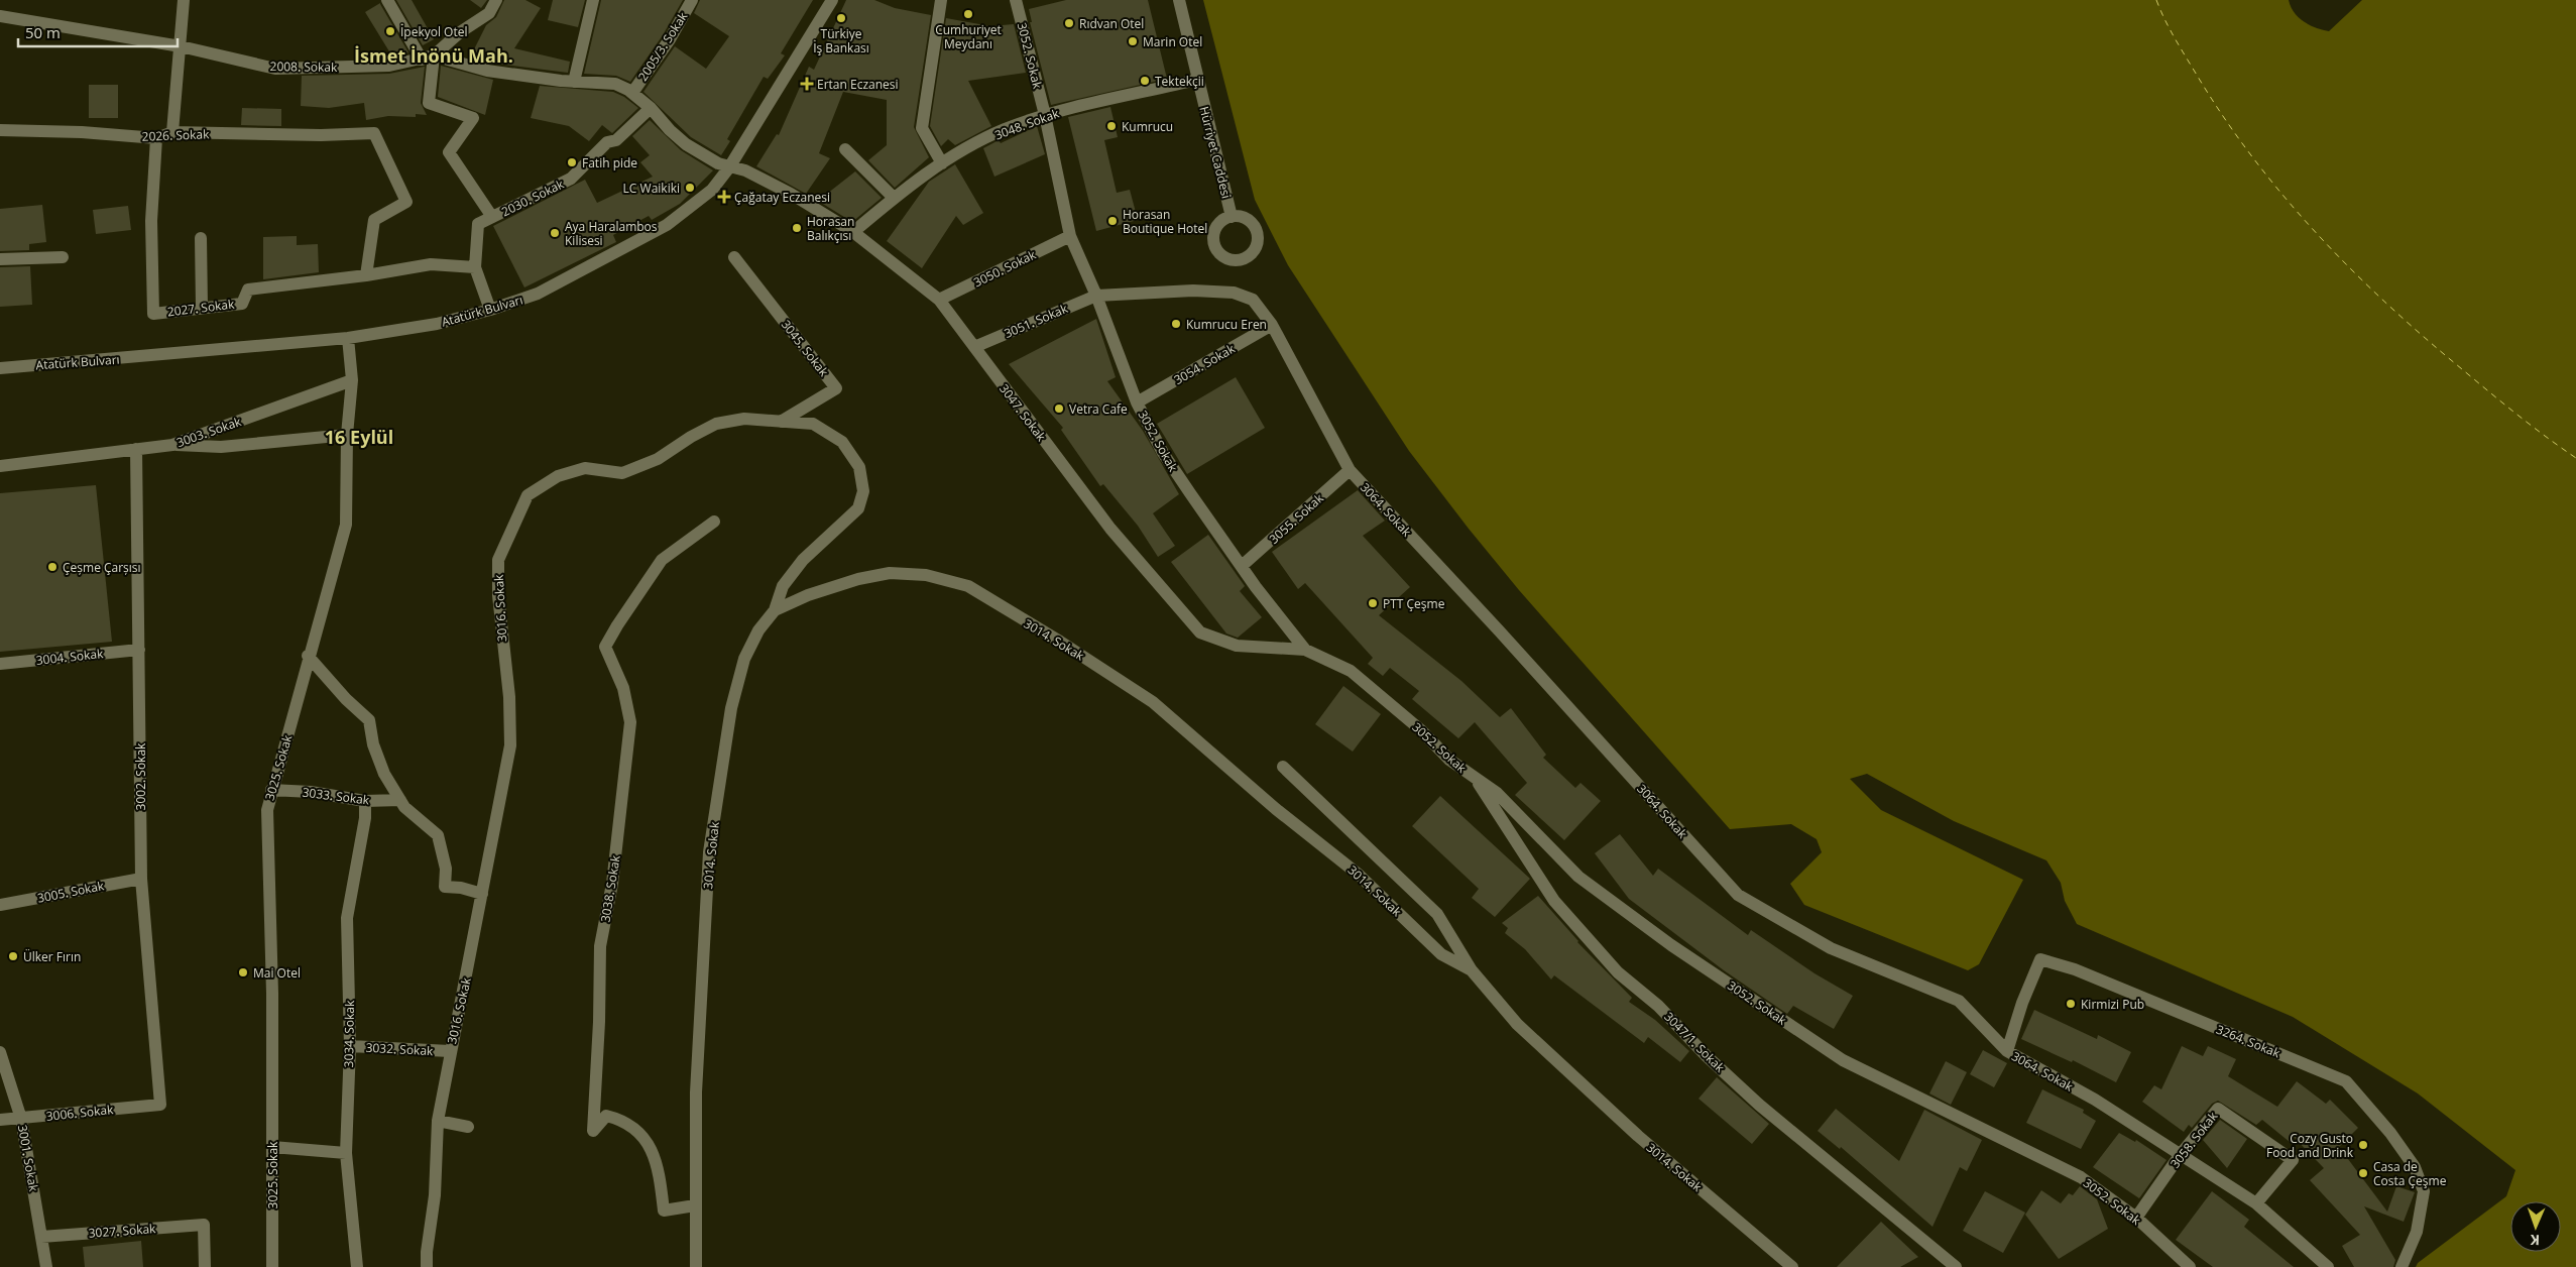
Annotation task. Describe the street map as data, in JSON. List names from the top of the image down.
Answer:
{
  "streets": {
    "street": [
      "2005/3. Sokak",
      "3052. Sokak",
      "2008. Sokak",
      "3048. Sokak",
      "2026. Sokak",
      "Hürriyet Caddesi",
      "2030. Sokak",
      "3050. Sokak",
      "2027. Sokak",
      "Atatürk Bulvarı",
      "3051. Sokak",
      "3045. Sokak",
      "3054. Sokak",
      "3047. Sokak",
      "3003. Sokak",
      "3064. Sokak",
      "3055. Sokak",
      "3016. Sokak",
      "3014. Sokak",
      "3004. Sokak",
      "3025. Sokak",
      "3002. Sokak",
      "3033. Sokak",
      "3038. Sokak",
      "3005. Sokak",
      "3034. Sokak",
      "3264. Sokak",
      "3047/1. Sokak",
      "3032. Sokak",
      "3006. Sokak",
      "3058. Sokak",
      "3001. Sokak",
      "3027. Sokak"
    ]
  },
  "crossings": [
    ["2005/3. Sokak", "2008. Sokak"],
    ["3052. Sokak", "3048. Sokak"],
    ["3052. Sokak", "3050. Sokak"],
    ["3052. Sokak", "3051. Sokak"],
    ["3052. Sokak", "3054. Sokak"],
    ["3052. Sokak", "3047. Sokak"],
    ["3052. Sokak", "3064. Sokak"],
    ["3052. Sokak", "3055. Sokak"],
    ["3052. Sokak", "3047/1. Sokak"],
    ["3052. Sokak", "3058. Sokak"],
    ["2008. Sokak", "2030. Sokak"],
    ["2008. Sokak", "Atatürk Bulvarı"],
    ["2008. Sokak", "3047. Sokak"],
    ["3048. Sokak", "Hürriyet Caddesi"],
    ["3048. Sokak", "3047. Sokak"],
    ["2026. Sokak", "2027. Sokak"],
    ["2030. Sokak", "2027. Sokak"],
    ["2030. Sokak", "Atatürk Bulvarı"],
    ["3050. Sokak", "3047. Sokak"],
    ["Atatürk Bulvarı", "3047. Sokak"],
    ["Atatürk Bulvarı", "3025. Sokak"],
    ["3051. Sokak", "3047. Sokak"],
    ["3051. Sokak", "3064. Sokak"],
    ["3045. Sokak", "3016. Sokak"],
    ["3054. Sokak", "3064. Sokak"],
    ["3003. Sokak", "3025. Sokak"],
    ["3003. Sokak", "3002. Sokak"],
    ["3064. Sokak", "3055. Sokak"],
    ["3064. Sokak", "3264. Sokak"],
    ["3064. Sokak", "3058. Sokak"],
    ["3016. Sokak", "3014. Sokak"],
    ["3016. Sokak", "3032. Sokak"],
    ["3014. Sokak", "3038. Sokak"],
    ["3004. Sokak", "3002. Sokak"],
    ["3025. Sokak", "3033. Sokak"],
    ["3002. Sokak", "3005. Sokak"],
    ["3002. Sokak", "3006. Sokak"],
    ["3033. Sokak", "3034. Sokak"],
    ["3034. Sokak", "3032. Sokak"],
    ["3006. Sokak", "3001. Sokak"],
    ["3001. Sokak", "3027. Sokak"]
  ],
  "districts": ["İsmet İnönü Mah.", "16 Eylül"],
  "places": {
    "other": [
      "Cumhuriyet Meydanı",
      "Türkiye İş Bankası",
      "Rıdvan Otel",
      "İpekyol Otel",
      "Marin Otel",
      "Tektekçii",
      "Kumrucu",
      "Fatih pide",
      "LC Waikiki",
      "Horasan Boutique Hotel",
      "Horasan Balıkçısı",
      "Aya Haralambos Kilisesi",
      "Kumrucu Eren",
      "Vetra Cafe",
      "Çeșme Çarșısı",
      "PTT Çeşme",
      "Ülker Fırın",
      "Mai Otel",
      "Kirmizi Pub",
      "Cozy Gusto Food and Drink",
      "Casa de Costa Çeşme"
    ],
    "health": ["Ertan Eczanesi", "Çağatay Eczanesi"]
  },
  "scale_bar": "50 m",
  "north": "bottom"
}
